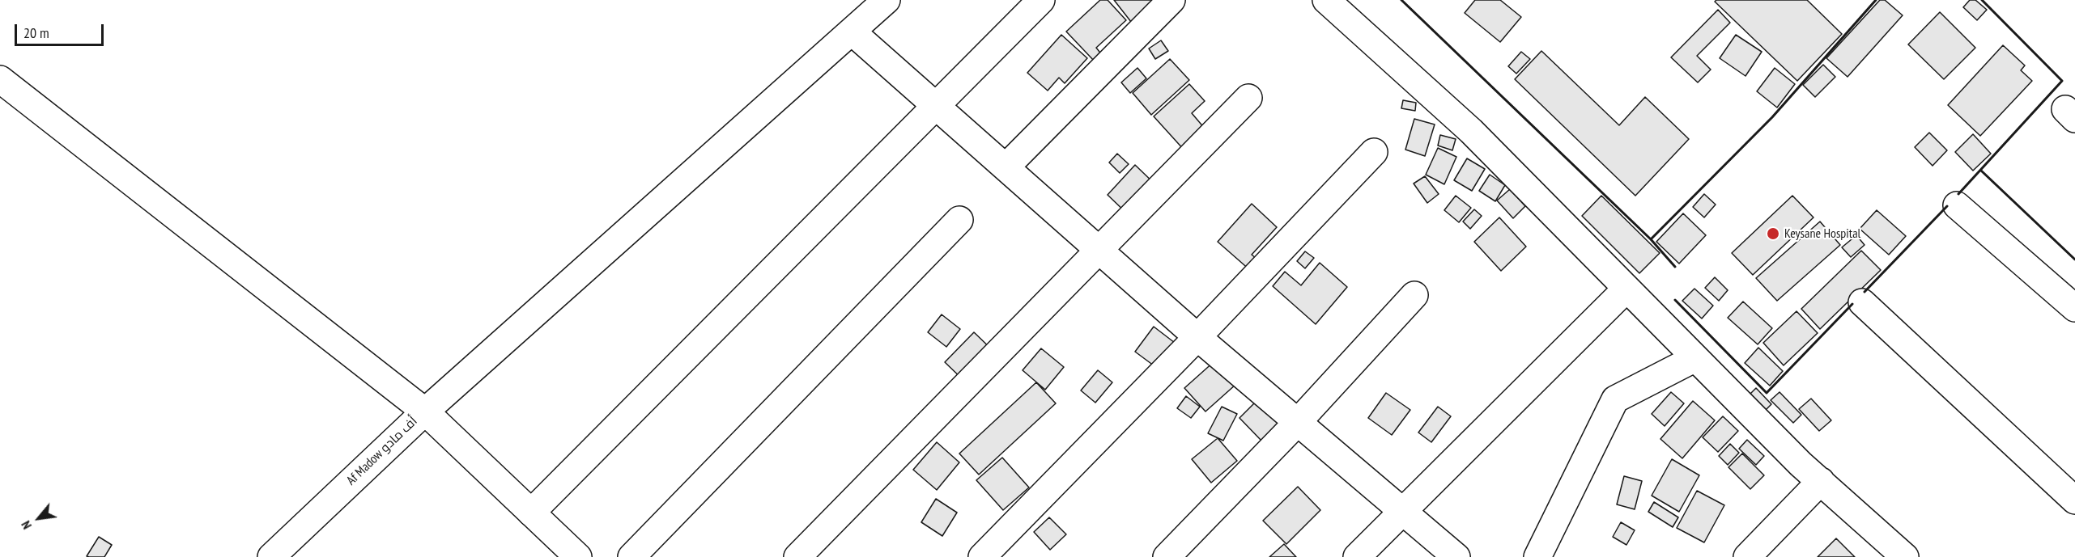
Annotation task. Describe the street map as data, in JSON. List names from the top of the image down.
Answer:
{
  "streets": {
    "street": ["Af Madow أف مادو"]
  },
  "places": ["Keysane Hospital"],
  "scale_bar": "20 m",
  "north": "bottom left"
}
